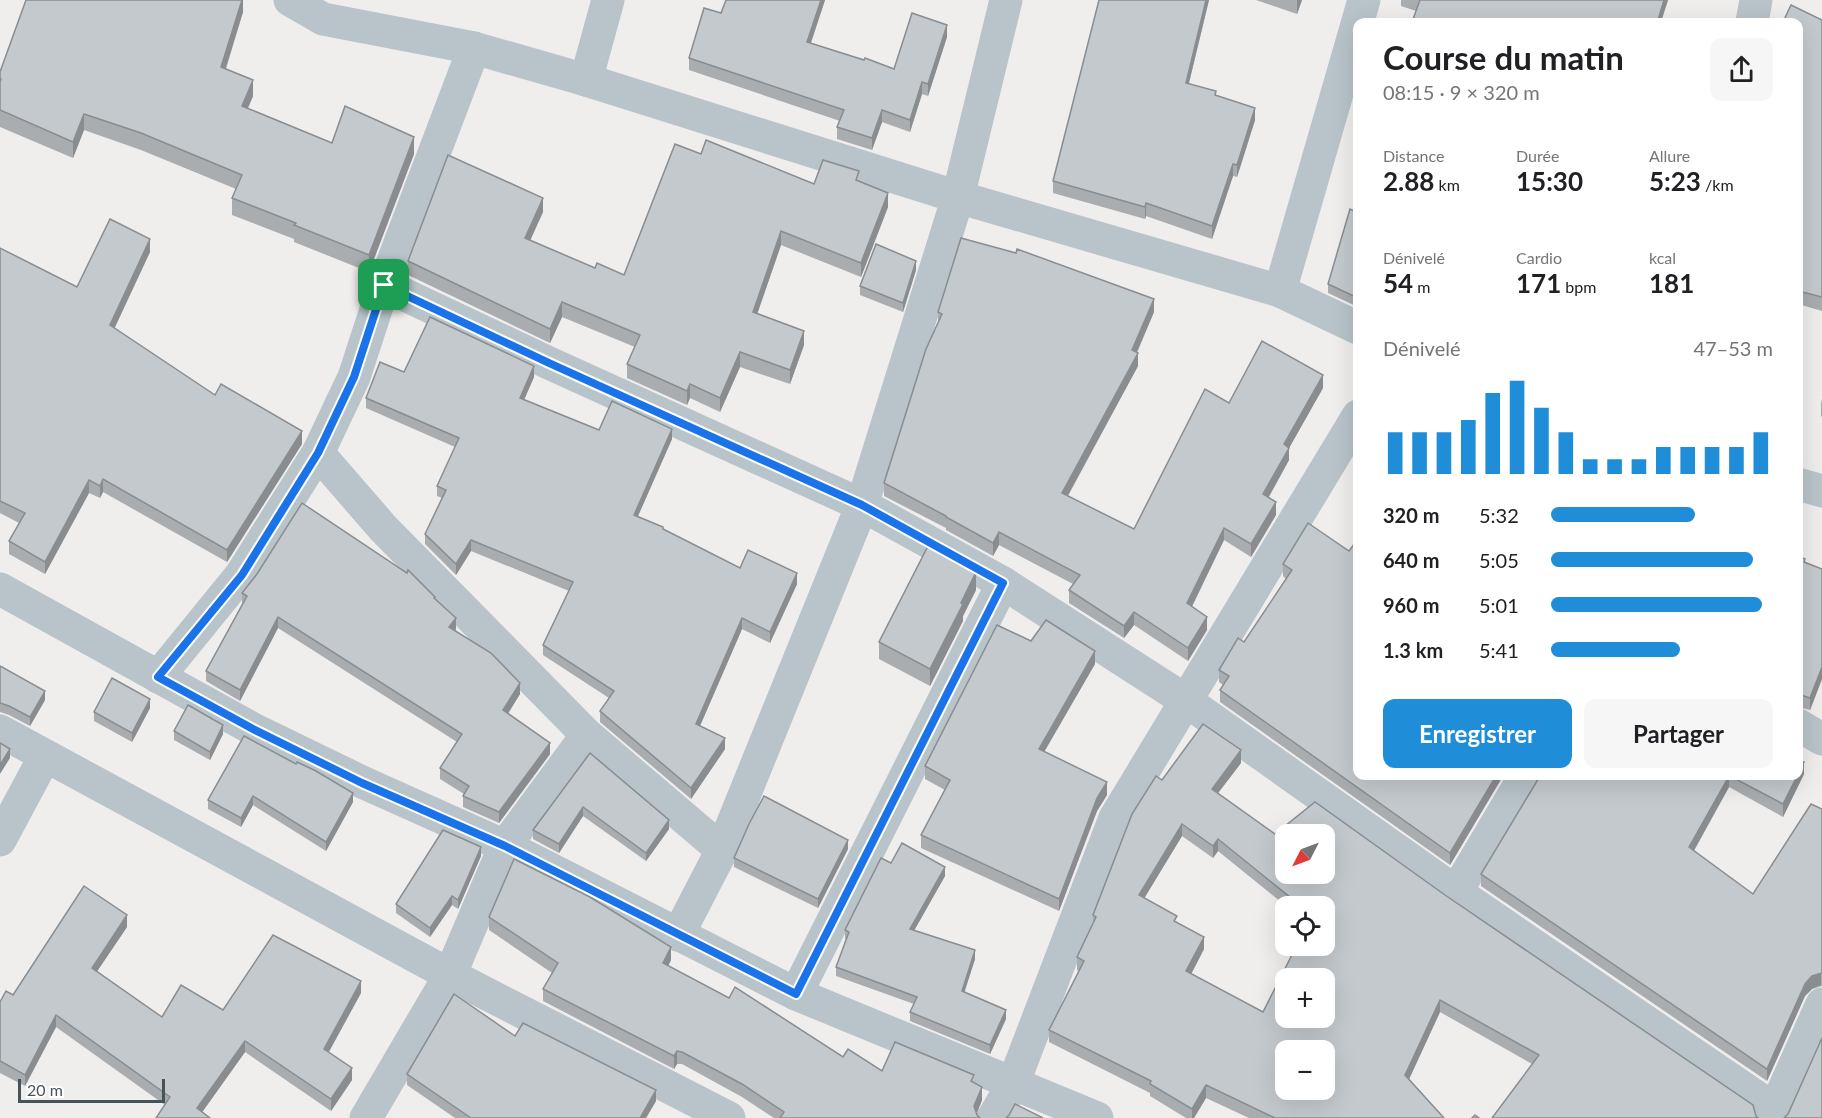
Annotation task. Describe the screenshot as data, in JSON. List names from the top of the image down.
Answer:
{
  "scale_bar": "20 m",
  "north": "bottom left",
  "page": {
    "heading": ["Course du matin", "08:15 · 9 × 320 m"],
    "stats": [
      ["Distance", "2.88 km"],
      ["Durée", "15:30"],
      ["Allure", "5:23 /km"],
      ["Dénivelé", "54 m"],
      ["Cardio", "171 bpm"],
      ["kcal", "181"]
    ],
    "chart": ["Dénivelé", "47–53 m"],
    "list": [
      {
        "name": "320 m",
        "note": "5:32"
      },
      {
        "name": "640 m",
        "note": "5:05"
      },
      {
        "name": "960 m",
        "note": "5:01"
      },
      {
        "name": "1.3 km",
        "note": "5:41"
      }
    ],
    "buttons": ["Enregistrer", "Partager"],
    "map_buttons": ["+", "−"],
    "scale": "20 m"
  }
}
